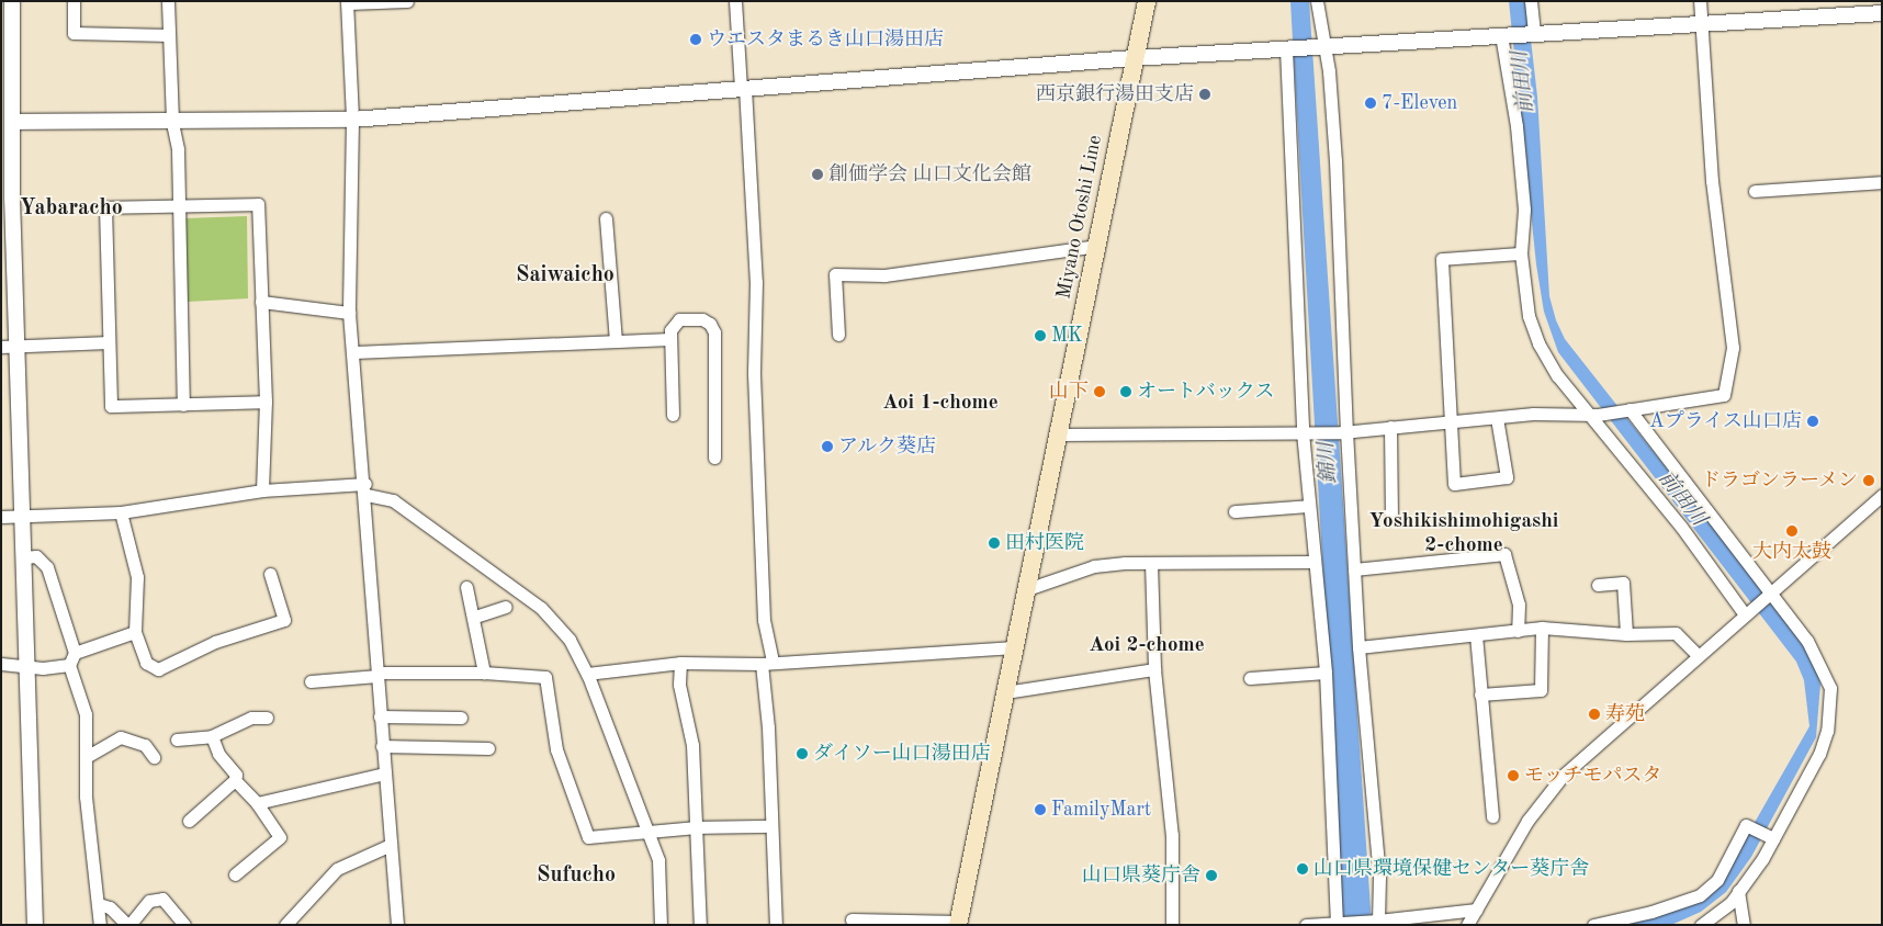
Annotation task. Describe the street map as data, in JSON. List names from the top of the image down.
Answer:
{
  "streets": {
    "main road": ["Miyano Otoshi Line"]
  },
  "districts": [
    "Yabaracho",
    "Saiwaicho",
    "Aoi 1-chome",
    "Yoshikishimohigashi 2-chome",
    "Aoi 2-chome",
    "Sufucho"
  ],
  "water": ["前田川", "錦川"],
  "places": [
    "ウエスタまるき山口湯田店",
    "西京銀行湯田支店",
    "7-Eleven",
    "創価学会 山口文化会館",
    "MK",
    "山下",
    "オートバックス",
    "Aプライス山口店",
    "アルク葵店",
    "ドラゴンラーメン",
    "大内太鼓",
    "田村医院",
    "寿苑",
    "ダイソー山口湯田店",
    "モッチモパスタ",
    "FamilyMart",
    "山口県環境保健センター葵庁舎",
    "山口県葵庁舎"
  ]
}
